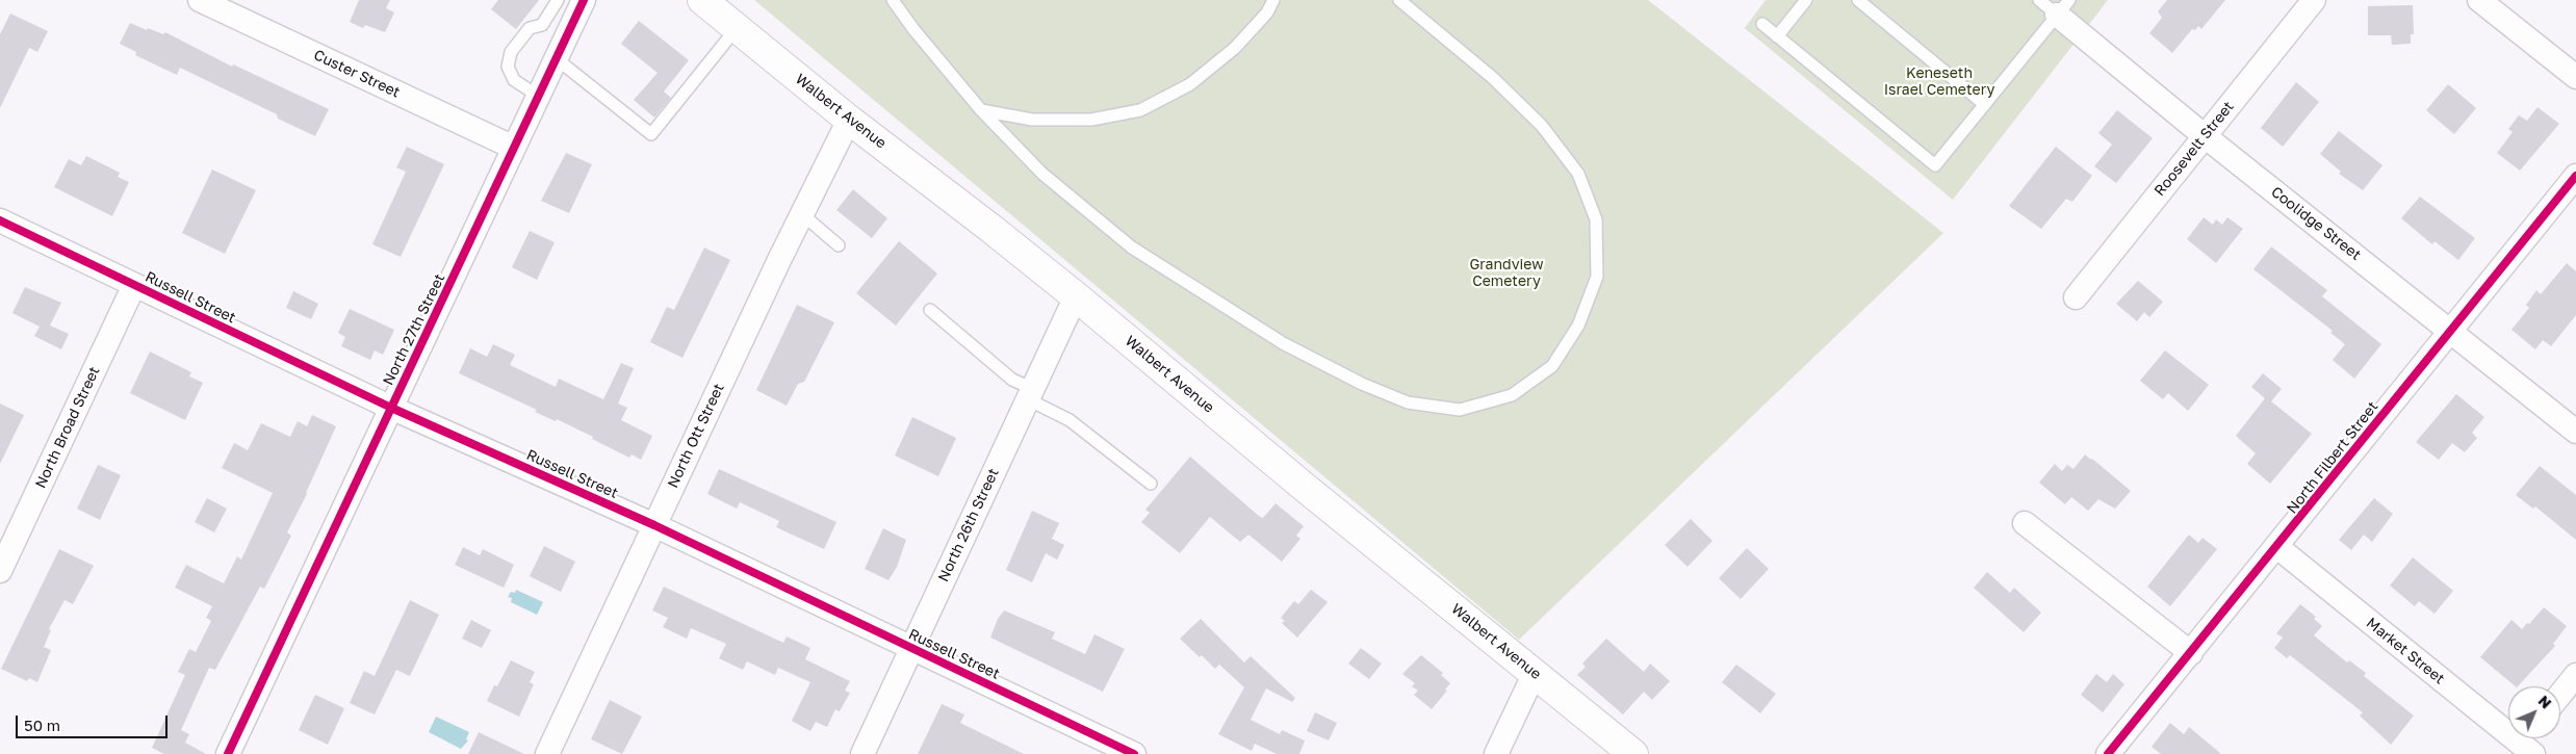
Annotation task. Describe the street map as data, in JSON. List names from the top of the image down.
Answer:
{
  "streets": {
    "main road": ["Walbert Avenue"],
    "street": [
      "Custer Street",
      "Roosevelt Street",
      "Coolidge Street",
      "Russell Street",
      "North 27th Street",
      "North Broad Street",
      "North Ott Street",
      "North Filbert Street",
      "North 26th Street",
      "Market Street"
    ]
  },
  "crossings": [
    ["Custer Street", "North 27th Street"],
    ["Walbert Avenue", "North Ott Street"],
    ["Walbert Avenue", "North 26th Street"],
    ["Roosevelt Street", "Coolidge Street"],
    ["Coolidge Street", "North Filbert Street"],
    ["Russell Street", "North 27th Street"],
    ["Russell Street", "North Broad Street"],
    ["Russell Street", "North Ott Street"],
    ["Russell Street", "North 26th Street"],
    ["North Filbert Street", "Market Street"]
  ],
  "parks": ["Keneseth Israel Cemetery", "Grandview Cemetery"],
  "scale_bar": "50 m",
  "north": "top right"
}
